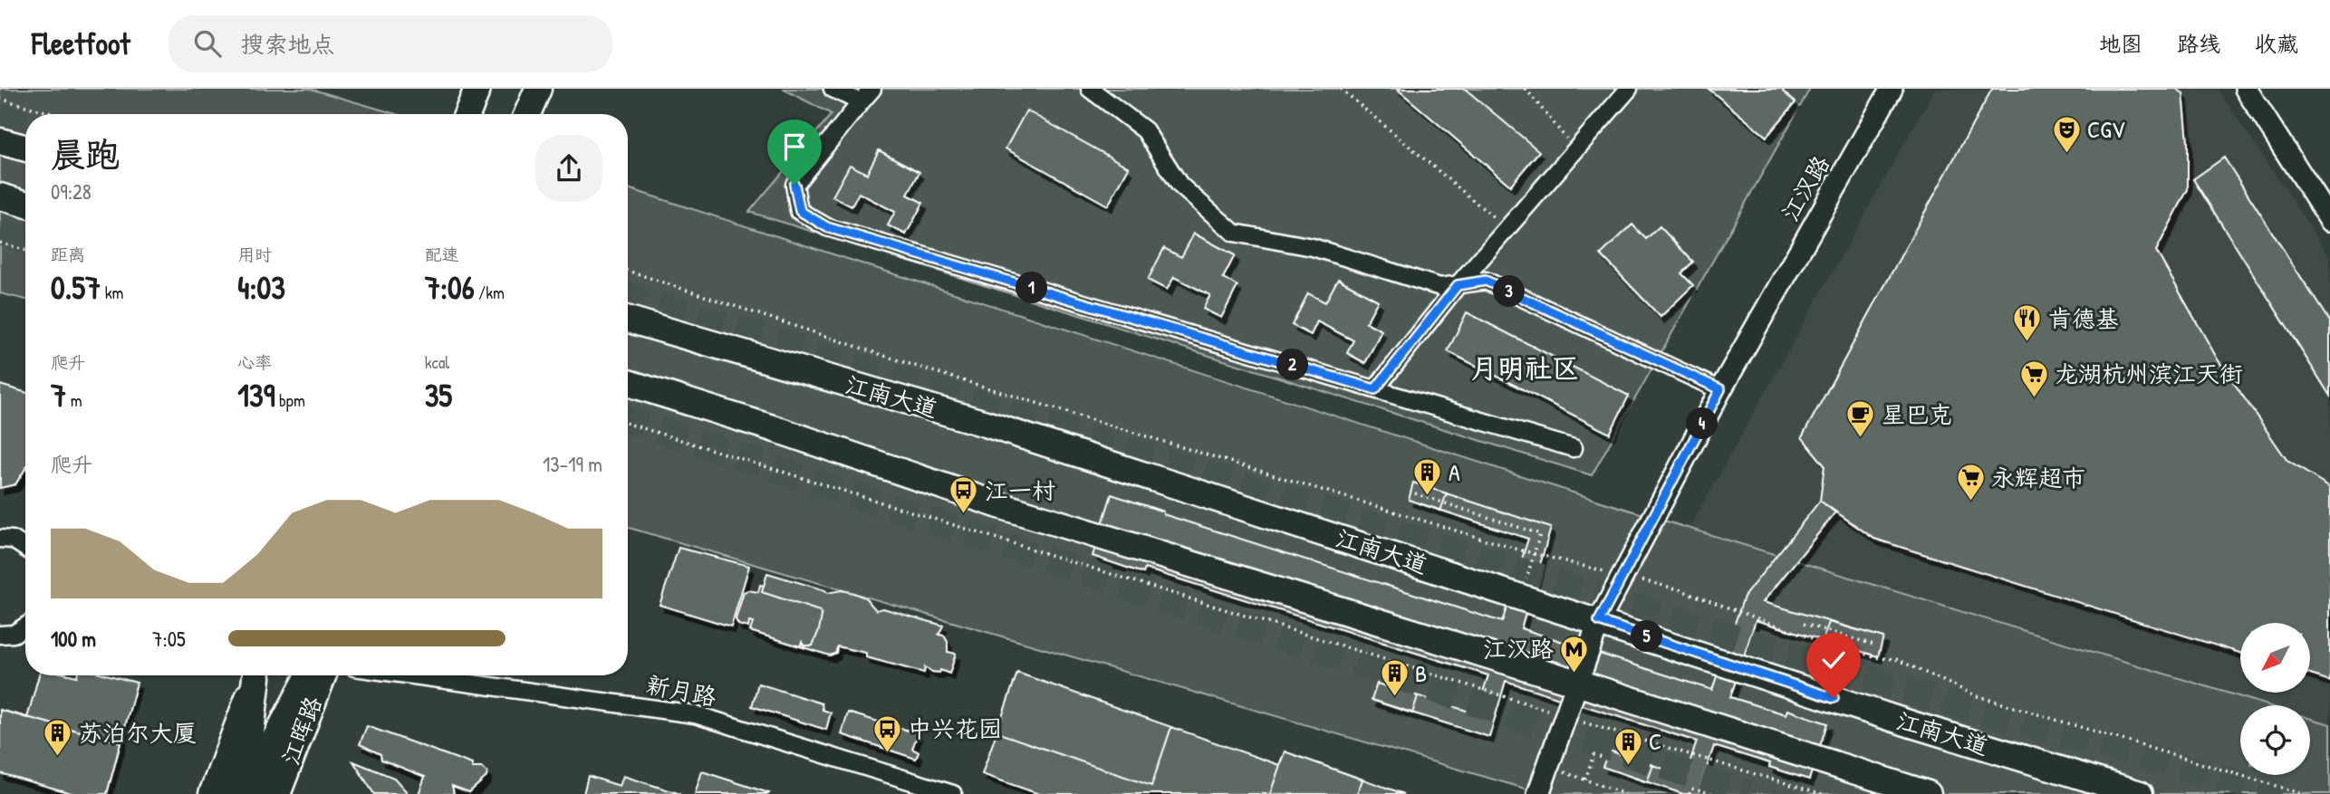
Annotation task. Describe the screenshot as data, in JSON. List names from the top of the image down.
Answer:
{
  "streets": {
    "main road": ["江南大道", "江晖路"],
    "street": ["江汉路", "新月路"]
  },
  "crossings": [
    ["江汉路", "江南大道"]
  ],
  "districts": ["月明社区"],
  "places": {
    "theatre": ["CGV"],
    "restaurant": ["肯德基"],
    "supermarket": ["龙湖杭州滨江天街", "永辉超市"],
    "cafe": ["星巴克"],
    "building": [
      "A",
      "B",
      "苏泊尔大厦",
      "C"
    ],
    "bus stop": ["江一村", "中兴花园"],
    "metro station": ["江汉路"]
  },
  "north": "bottom left",
  "page": {
    "header": "Fleetfoot",
    "search": "搜索地点",
    "nav": ["地图", "路线", "收藏"],
    "heading": ["晨跑", "09:28"],
    "stats": [
      ["距离", "0.57 km"],
      ["用时", "4:03"],
      ["配速", "7:06 /km"],
      ["爬升", "7 m"],
      ["心率", "139 bpm"],
      ["kcal", "35"]
    ],
    "pins": [
      "1",
      "3",
      "2",
      "4",
      "5"
    ],
    "chart": ["爬升", "13–19 m"],
    "list": [
      {
        "name": "100 m",
        "note": "7:05"
      }
    ]
  }
}
